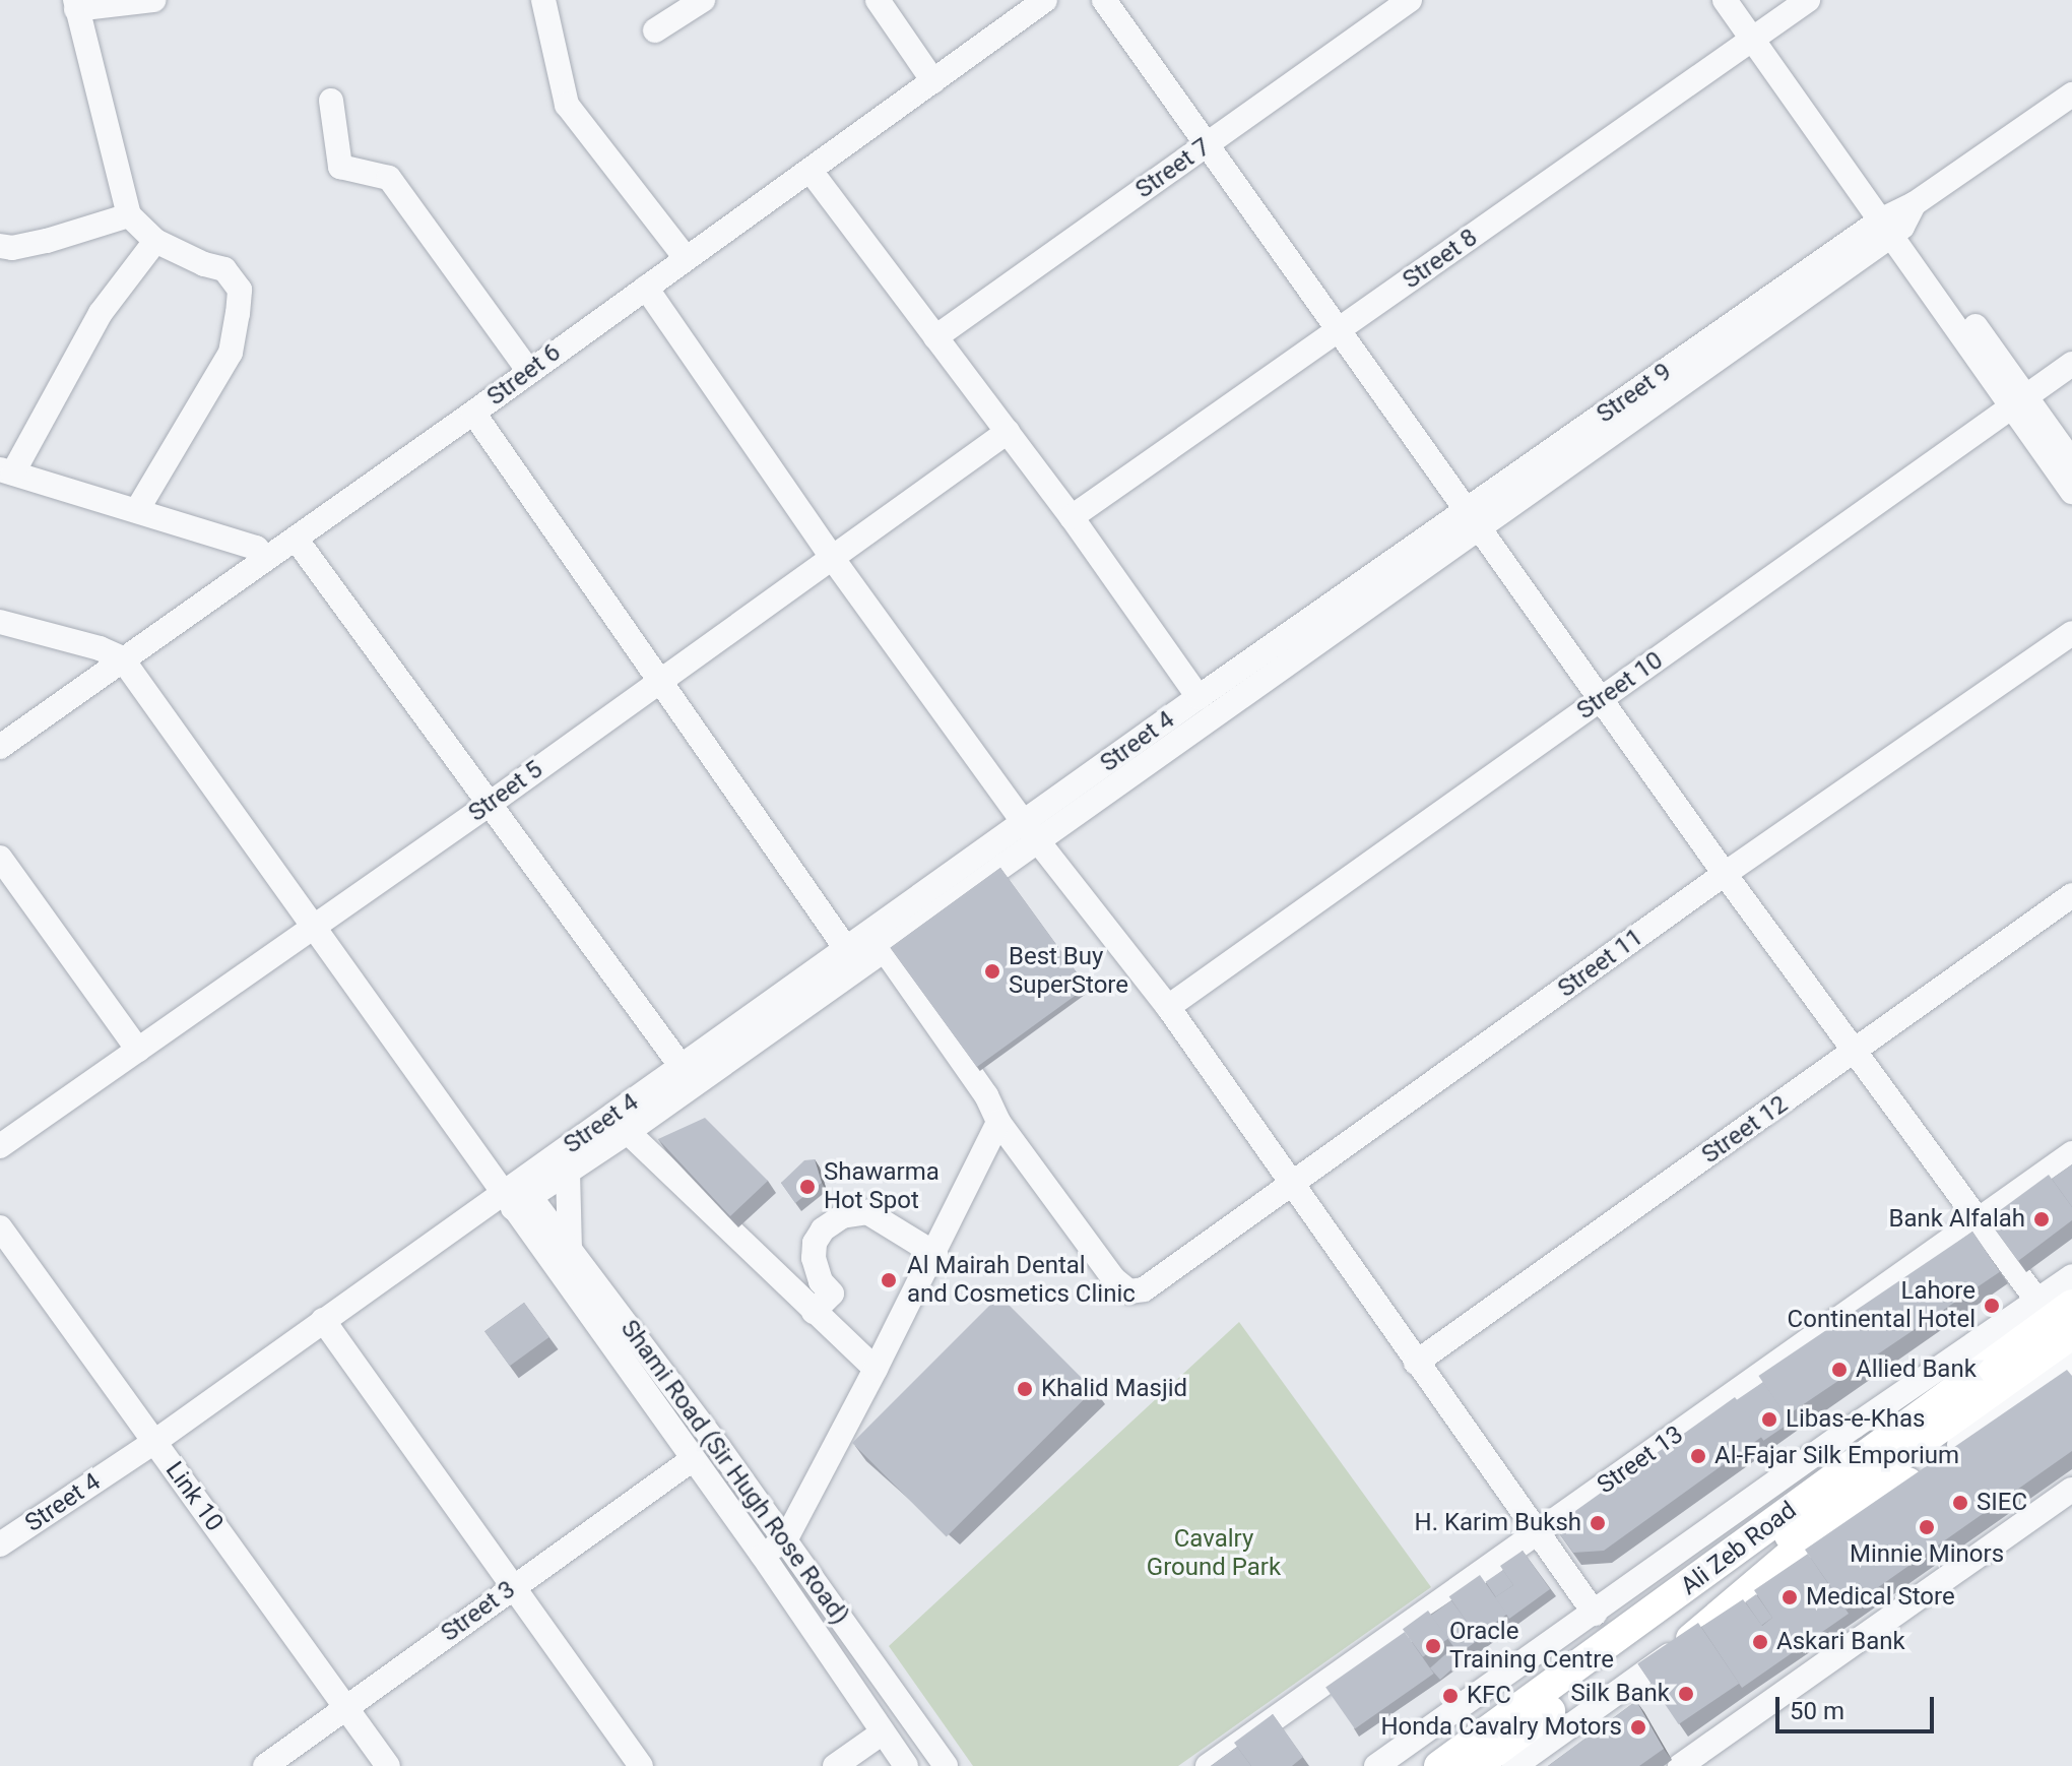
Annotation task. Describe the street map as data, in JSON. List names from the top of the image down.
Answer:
{
  "streets": {
    "main road": ["Ali Zeb Road"],
    "street": [
      "Street 7",
      "Street 8",
      "Street 6",
      "Street 9",
      "Street 10",
      "Street 4",
      "Street 5",
      "Street 11",
      "Street 12",
      "Street 13",
      "Shami Road (Sir Hugh Rose Road)",
      "Link 10",
      "Street 3"
    ]
  },
  "crossings": [
    ["Street 9", "Street 4"],
    ["Street 4", "Shami Road (Sir Hugh Rose Road)"],
    ["Street 4", "Link 10"],
    ["Shami Road (Sir Hugh Rose Road)", "Street 3"],
    ["Link 10", "Street 3"]
  ],
  "parks": ["Cavalry Ground Park"],
  "places": [
    "Best Buy SuperStore",
    "Shawarma Hot Spot",
    "Bank Alfalah",
    "Al Mairah Dental and Cosmetics Clinic",
    "Lahore Continental Hotel",
    "Allied Bank",
    "Khalid Masjid",
    "Libas-e-Khas",
    "Al-Fajar Silk Emporium",
    "SIEC",
    "H. Karim Buksh",
    "Minnie Minors",
    "Medical Store",
    "Askari Bank",
    "Oracle Training Centre",
    "Silk Bank",
    "KFC",
    "Honda Cavalry Motors"
  ],
  "scale_bar": "50 m"
}
